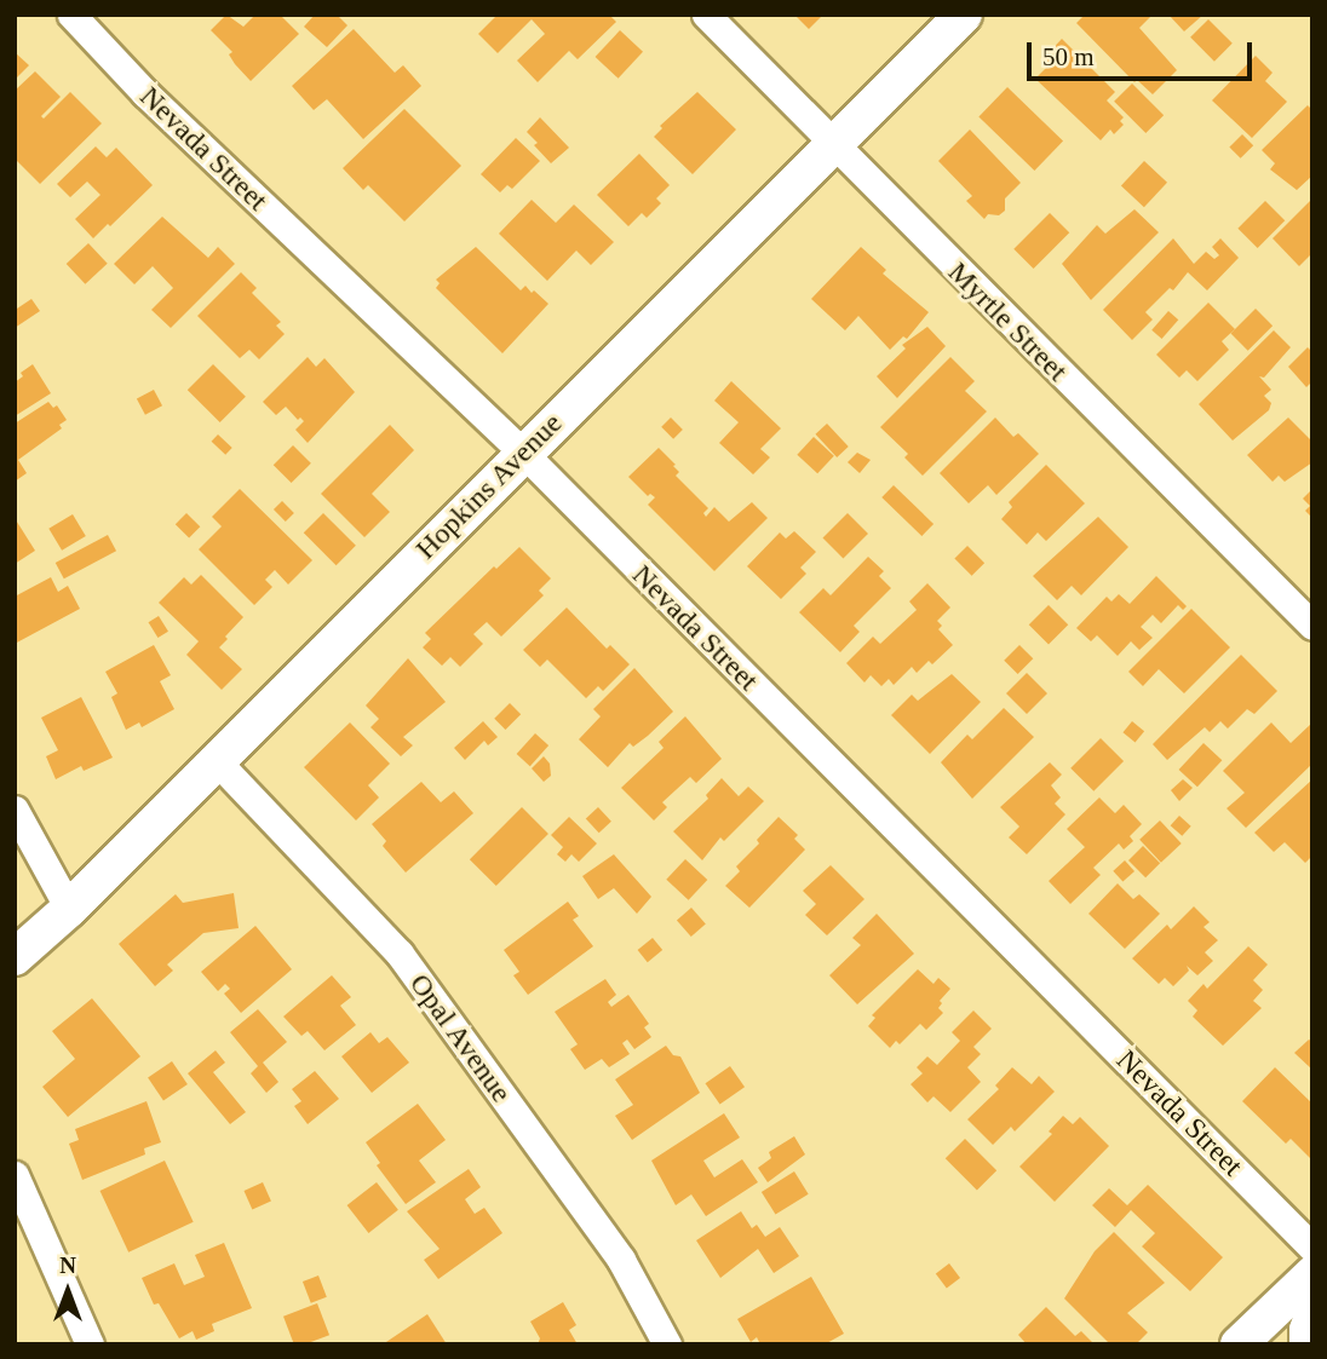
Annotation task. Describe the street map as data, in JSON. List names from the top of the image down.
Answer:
{
  "streets": {
    "street": [
      "Nevada Street",
      "Myrtle Street",
      "Hopkins Avenue",
      "Opal Avenue"
    ]
  },
  "crossings": [
    ["Nevada Street", "Hopkins Avenue"],
    ["Myrtle Street", "Hopkins Avenue"],
    ["Hopkins Avenue", "Opal Avenue"]
  ],
  "scale_bar": "50 m",
  "north": "top"
}
